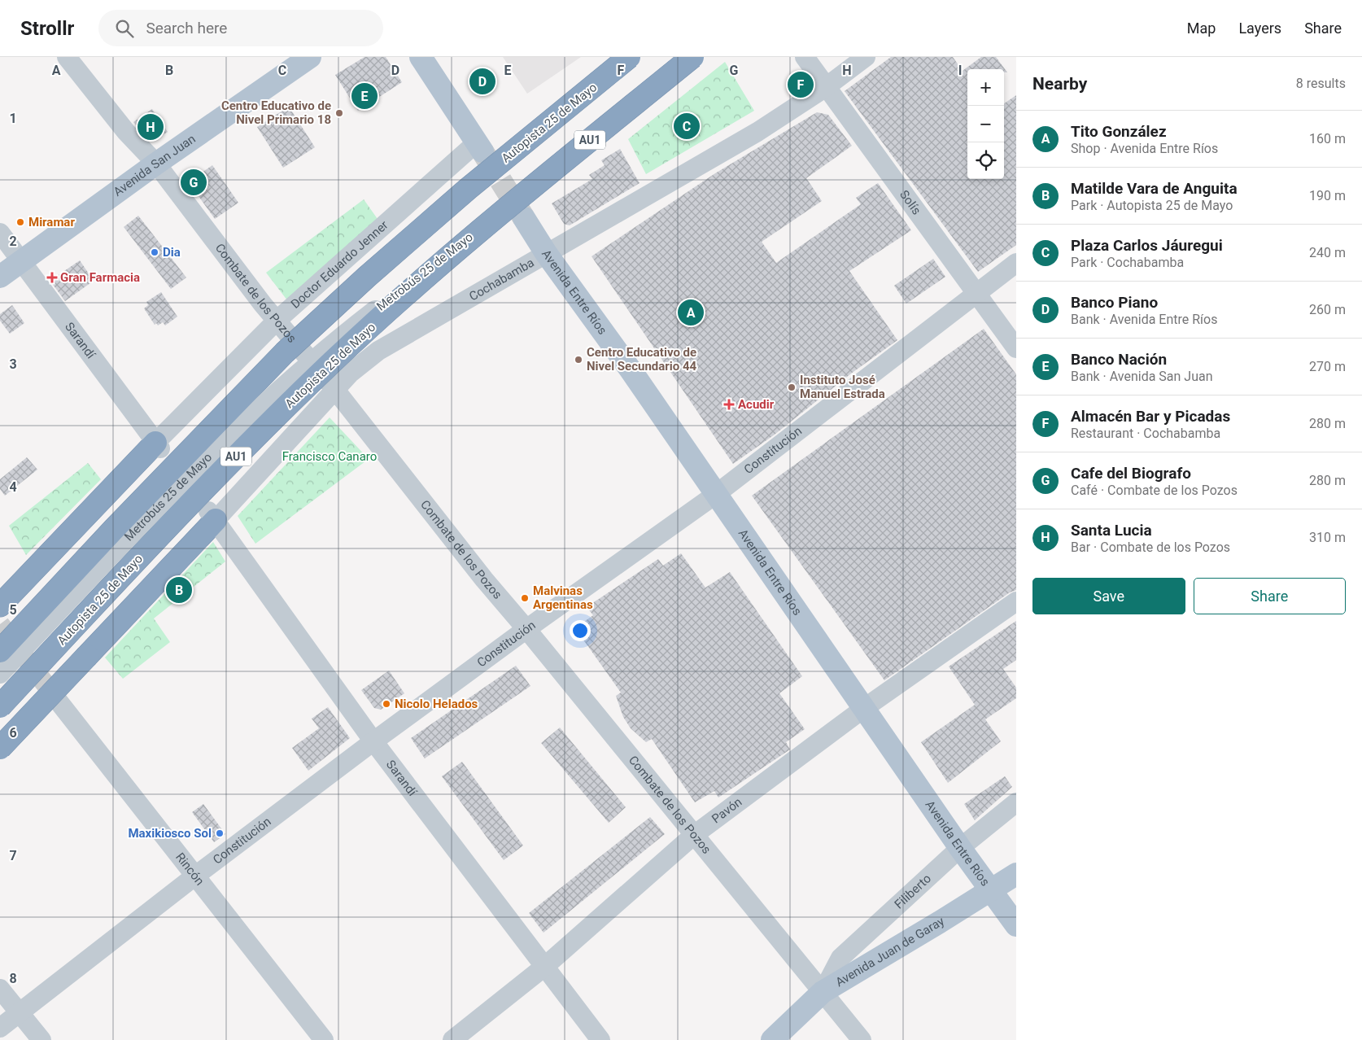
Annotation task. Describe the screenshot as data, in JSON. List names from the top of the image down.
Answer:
{
  "streets": {
    "highway": ["Autopista 25 de Mayo", "AU1"],
    "main road": ["Avenida San Juan", "Avenida Entre Ríos", "Avenida Juan de Garay"],
    "street": [
      "Solís",
      "Doctor Eduardo Jenner",
      "Metrobús 25 de Mayo",
      "Cochabamba",
      "Combate de los Pozos",
      "Sarandí",
      "Constitución",
      "Pavón",
      "Rincón",
      "Filiberto"
    ]
  },
  "crossings": [
    ["Autopista 25 de Mayo", "Metrobús 25 de Mayo"],
    ["Avenida San Juan", "Combate de los Pozos"],
    ["Avenida San Juan", "Sarandí"],
    ["Solís", "Cochabamba"],
    ["Solís", "Constitución"],
    ["Doctor Eduardo Jenner", "Combate de los Pozos"],
    ["Doctor Eduardo Jenner", "Sarandí"],
    ["Cochabamba", "Avenida Entre Ríos"],
    ["Cochabamba", "Combate de los Pozos"],
    ["Cochabamba", "Sarandí"],
    ["Avenida Entre Ríos", "Constitución"],
    ["Avenida Entre Ríos", "Pavón"],
    ["Avenida Entre Ríos", "Filiberto"],
    ["Avenida Entre Ríos", "Avenida Juan de Garay"],
    ["Combate de los Pozos", "Constitución"],
    ["Combate de los Pozos", "Pavón"],
    ["Combate de los Pozos", "Filiberto"],
    ["Combate de los Pozos", "Avenida Juan de Garay"],
    ["Sarandí", "Constitución"],
    ["Sarandí", "Pavón"],
    ["Constitución", "Rincón"],
    ["Filiberto", "Avenida Juan de Garay"]
  ],
  "parks": ["Francisco Canaro"],
  "places": {
    "other": [
      "Centro Educativo de Nivel Primario 18",
      "Miramar",
      "Dia",
      "Centro Educativo de Nivel Secundario 44",
      "Instituto José Manuel Estrada",
      "Malvinas Argentinas",
      "Nicolo Helados",
      "Maxikiosco Sol"
    ],
    "health": ["Gran Farmacia", "Acudir"]
  },
  "page": {
    "header": "Strollr",
    "search": "Search here",
    "nav": ["Map", "Layers", "Share"],
    "heading": ["Nearby", "8 results"],
    "pins": [
      "D",
      "F",
      "E",
      "C",
      "H",
      "G",
      "A",
      "B"
    ],
    "map_buttons": ["+", "−"],
    "list": [
      {
        "mark": "A",
        "name": "Tito González",
        "note": "Shop · Avenida Entre Ríos",
        "value": "160 m"
      },
      {
        "mark": "B",
        "name": "Matilde Vara de Anguita",
        "note": "Park · Autopista 25 de Mayo",
        "value": "190 m"
      },
      {
        "mark": "C",
        "name": "Plaza Carlos Jáuregui",
        "note": "Park · Cochabamba",
        "value": "240 m"
      },
      {
        "mark": "D",
        "name": "Banco Piano",
        "note": "Bank · Avenida Entre Ríos",
        "value": "260 m"
      },
      {
        "mark": "E",
        "name": "Banco Nación",
        "note": "Bank · Avenida San Juan",
        "value": "270 m"
      },
      {
        "mark": "F",
        "name": "Almacén Bar y Picadas",
        "note": "Restaurant · Cochabamba",
        "value": "280 m"
      },
      {
        "mark": "G",
        "name": "Cafe del Biografo",
        "note": "Café · Combate de los Pozos",
        "value": "280 m"
      },
      {
        "mark": "H",
        "name": "Santa Lucia",
        "note": "Bar · Combate de los Pozos",
        "value": "310 m"
      }
    ],
    "buttons": ["Save", "Share"]
  },
  "grid": {
    "columns": [
      "A",
      "B",
      "C",
      "D",
      "E",
      "F",
      "G",
      "H",
      "I"
    ],
    "rows": [
      "1",
      "2",
      "3",
      "4",
      "5",
      "6",
      "7",
      "8"
    ]
  }
}
